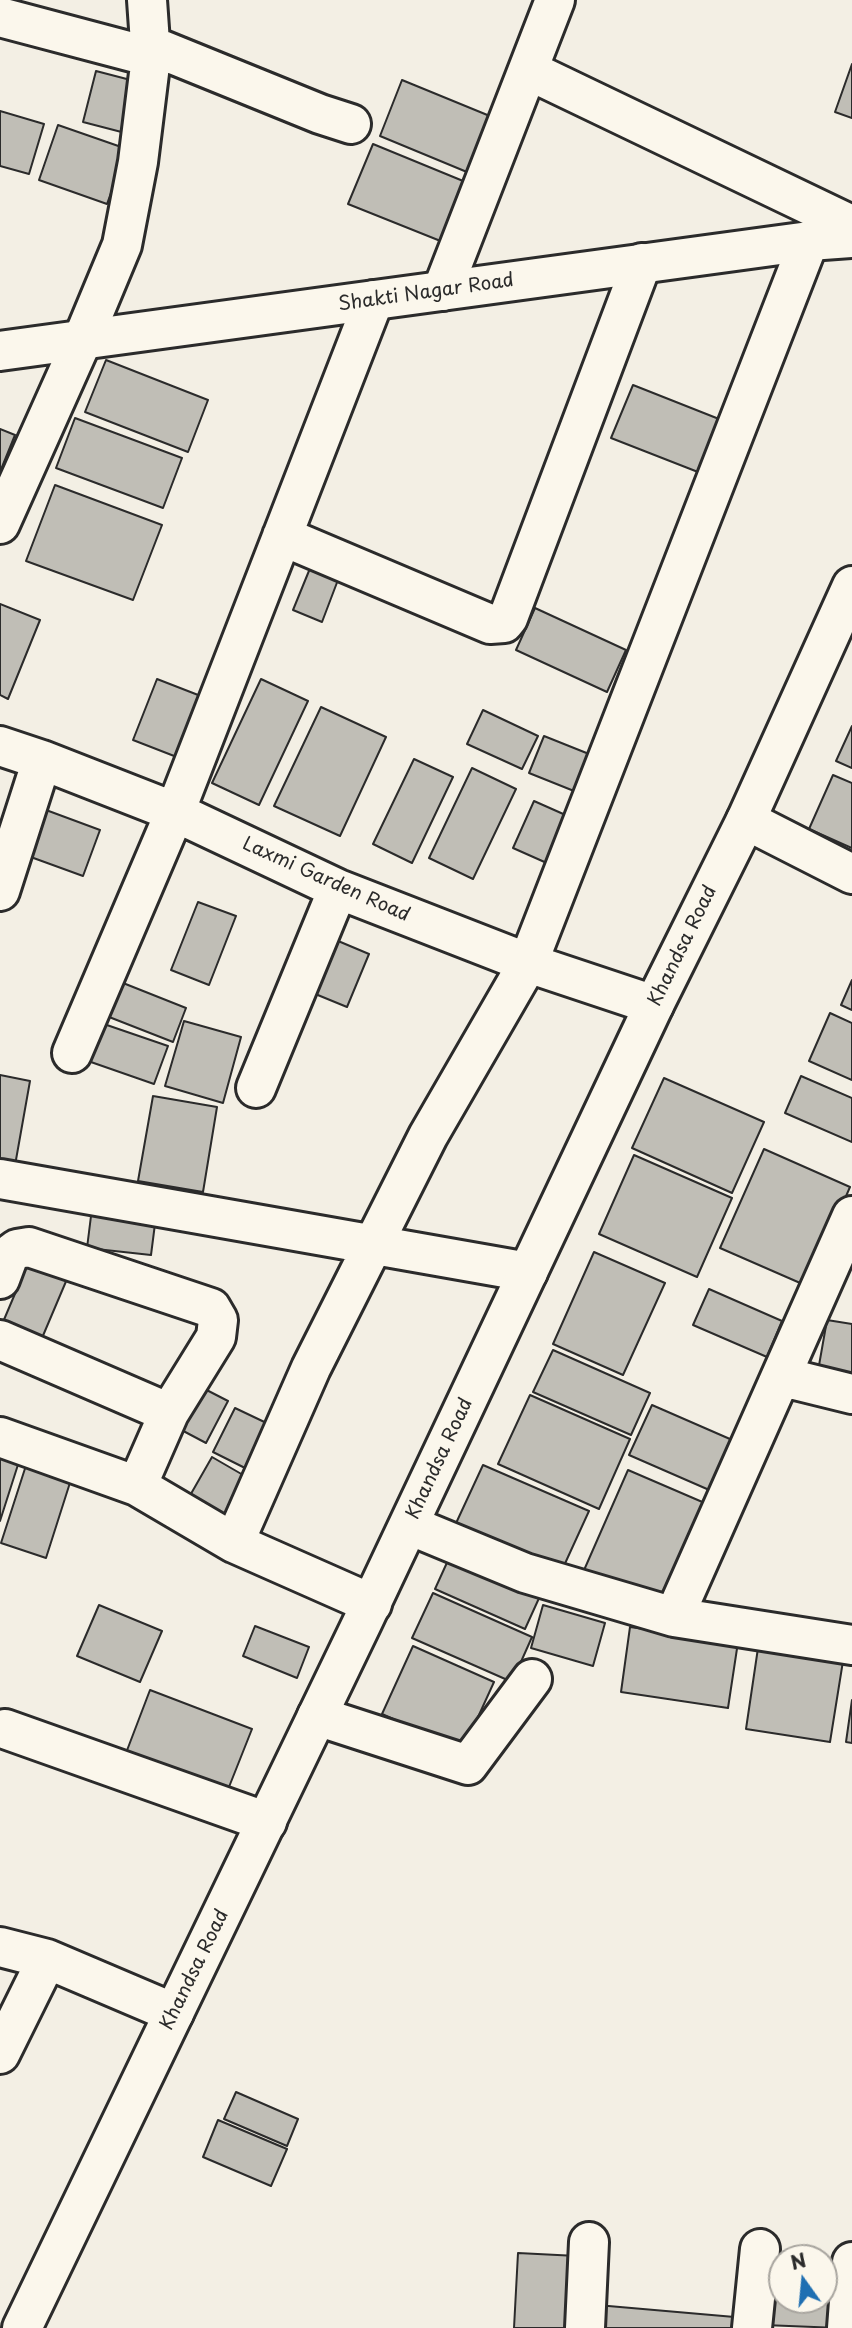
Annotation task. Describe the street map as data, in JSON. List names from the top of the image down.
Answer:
{
  "streets": {
    "street": ["Shakti Nagar Road", "Laxmi Garden Road", "Khandsa Road"]
  },
  "crossings": [
    ["Laxmi Garden Road", "Khandsa Road"]
  ],
  "north": "top"
}
